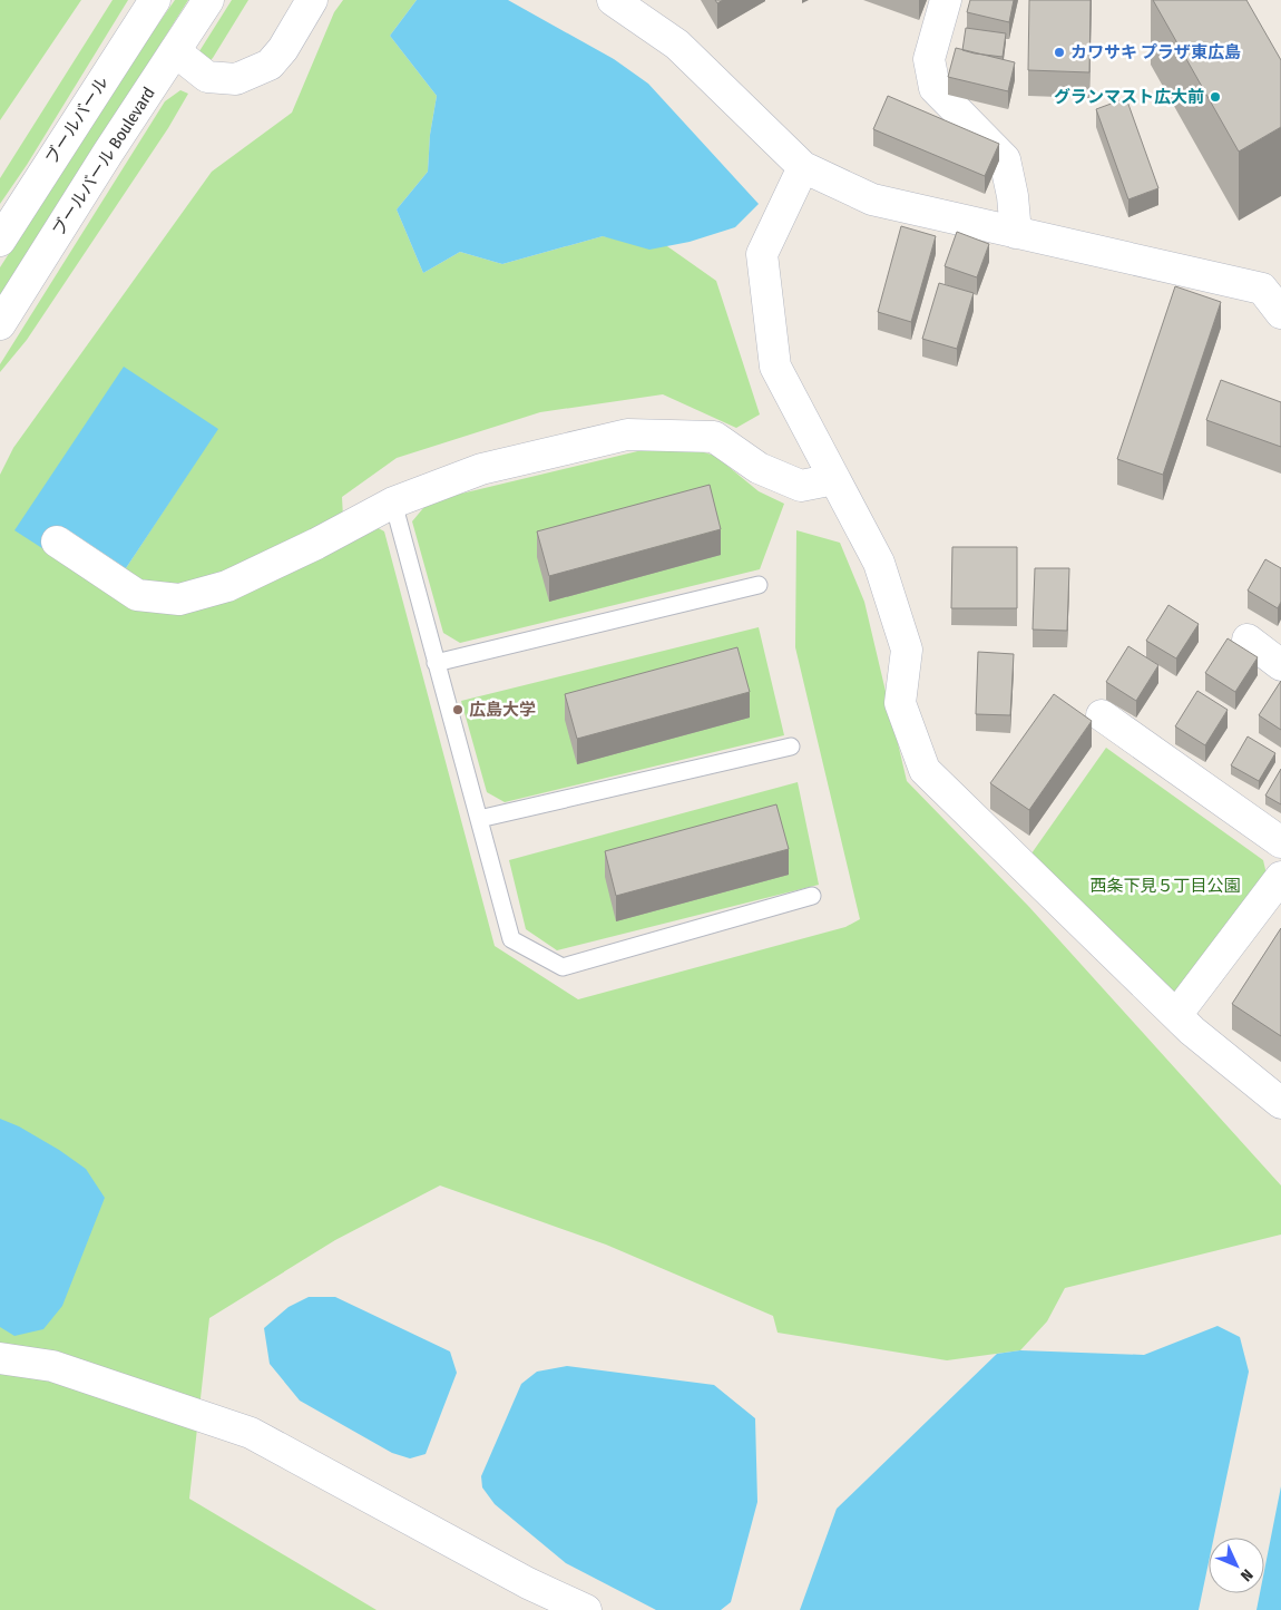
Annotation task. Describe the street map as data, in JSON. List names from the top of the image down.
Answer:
{
  "streets": {
    "street": ["ブールバール", "ブールバール Boulevard"]
  },
  "parks": ["西条下見５丁目公園"],
  "places": ["カワサキ プラザ東広島", "グランマスト広大前", "広島大学"],
  "north": "bottom right"
}
